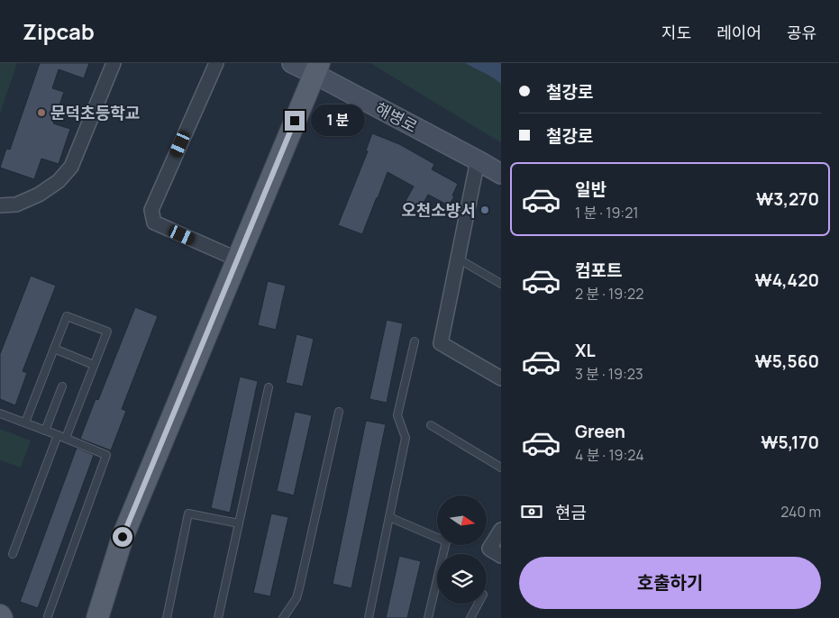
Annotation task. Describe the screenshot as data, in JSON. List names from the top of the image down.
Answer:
{
  "streets": {
    "main road": ["해병로"]
  },
  "places": ["문덕초등학교", "오천소방서"],
  "north": "right",
  "page": {
    "header": "Zipcab",
    "nav": ["지도", "레이어", "공유"],
    "banner": ["철강로", "철강로"],
    "bubble": "1 분",
    "list": [
      {
        "name": "일반",
        "note": "1 분 · 19:21",
        "value": "₩3,270"
      },
      {
        "name": "컴포트",
        "note": "2 분 · 19:22",
        "value": "₩4,420"
      },
      {
        "name": "XL",
        "note": "3 분 · 19:23",
        "value": "₩5,560"
      },
      {
        "name": "Green",
        "note": "4 분 · 19:24",
        "value": "₩5,170"
      }
    ],
    "pay": ["현금", "240 m"],
    "buttons": "호출하기"
  }
}
